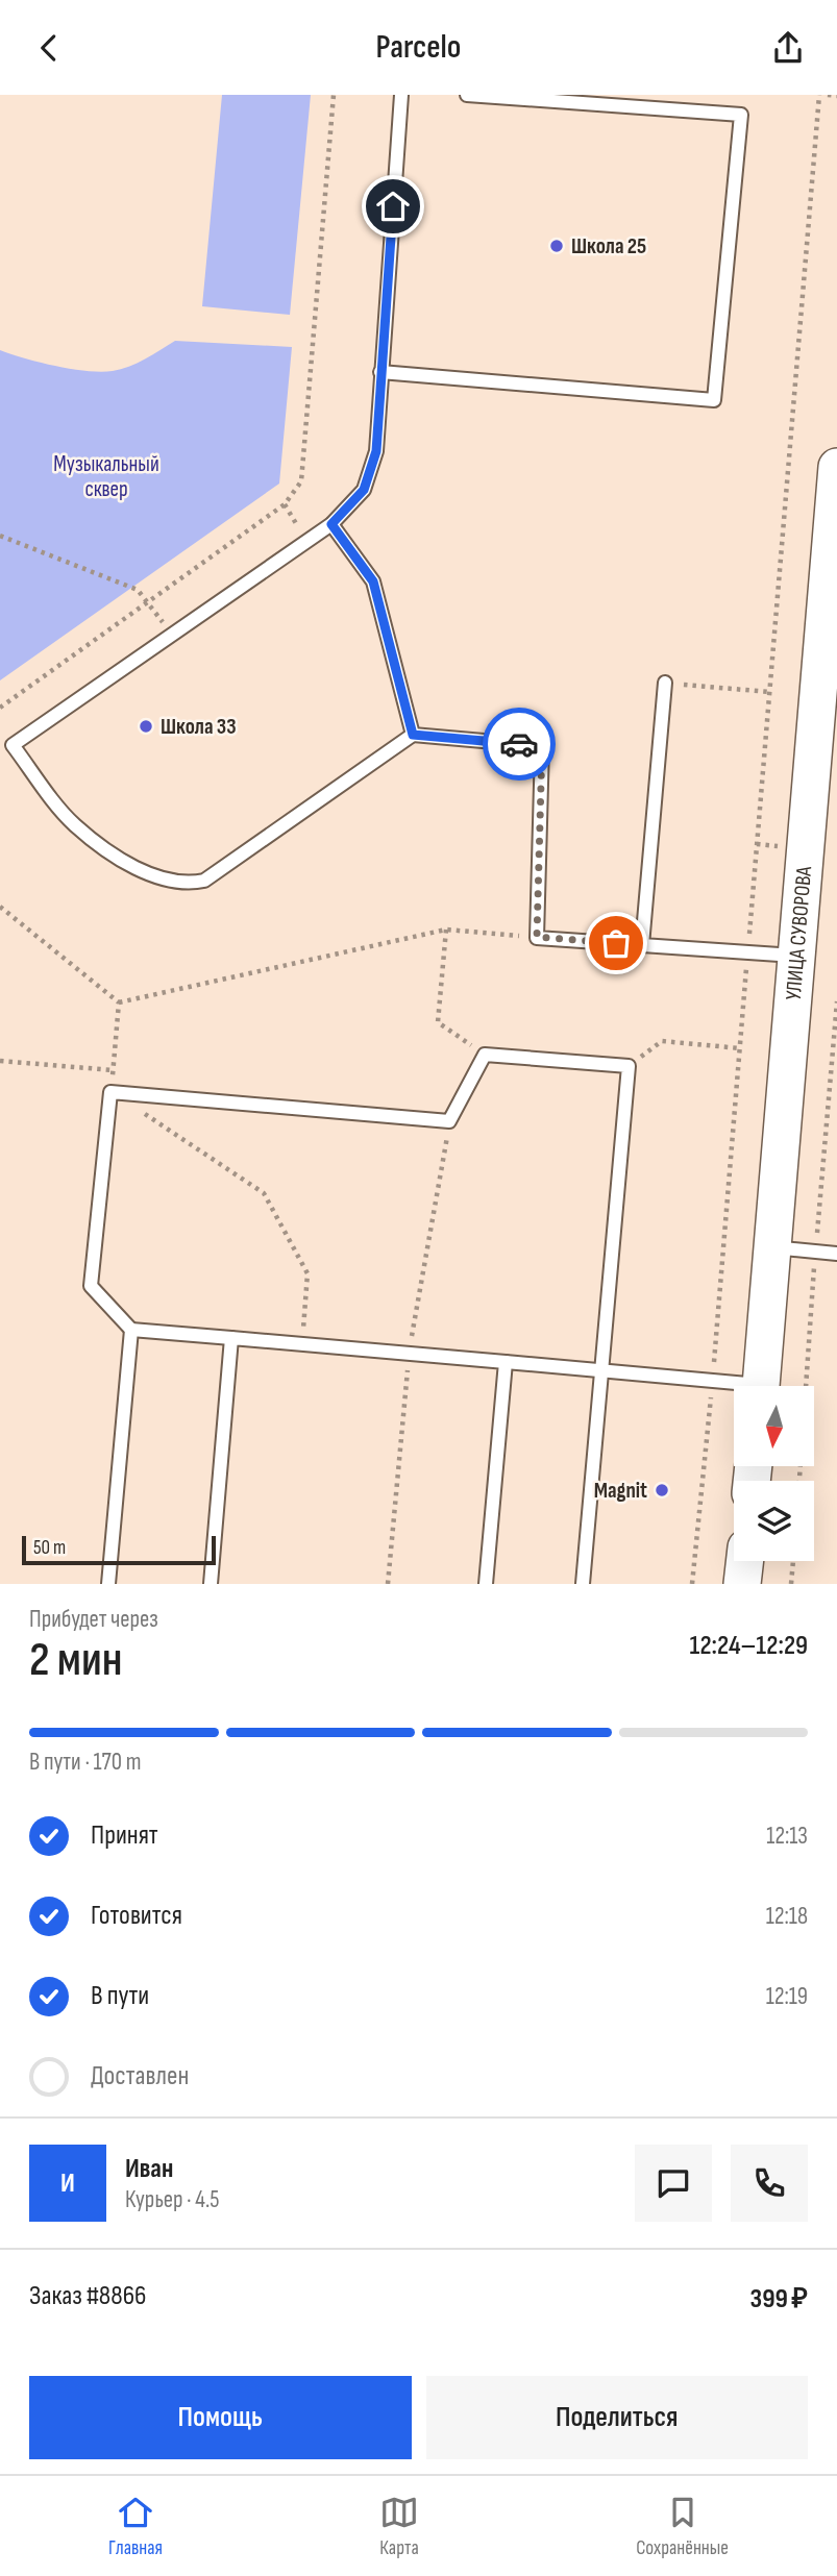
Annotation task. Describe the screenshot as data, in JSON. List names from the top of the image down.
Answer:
{
  "streets": {
    "main road": ["УЛИЦА СУВОРОВА"]
  },
  "parks": ["Музыкальный сквер"],
  "places": ["Школа 25", "Школа 33", "Magnit"],
  "scale_bar": "50 m",
  "north": "bottom",
  "page": {
    "header": "Parcelo",
    "scale": "50 m",
    "heading": ["2 мин", "Прибудет через", "12:24–12:29"],
    "panel": [
      "Иван",
      "Курьер · 4.5",
      "Заказ #8866",
      "399 ₽"
    ],
    "bar": "В пути · 170 m",
    "list": [
      ["Принят", "12:13"],
      ["Готовится", "12:18"],
      ["В пути", "12:19"],
      "Доставлен"
    ],
    "round": "И",
    "buttons": ["Помощь", "Поделиться"],
    "tabs": ["Главная", "Карта", "Сохранённые"]
  }
}
